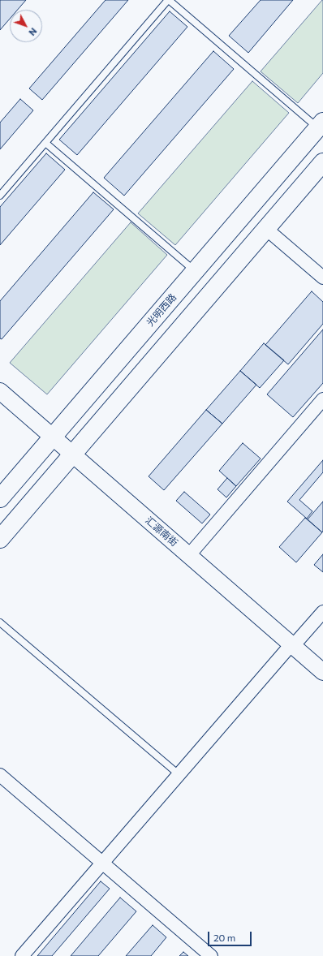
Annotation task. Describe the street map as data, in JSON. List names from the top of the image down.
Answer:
{
  "streets": {
    "main road": ["光明西路"],
    "street": ["汇源南街"]
  },
  "crossings": [
    ["光明西路", "汇源南街"]
  ],
  "scale_bar": "20 m",
  "north": "bottom right"
}
